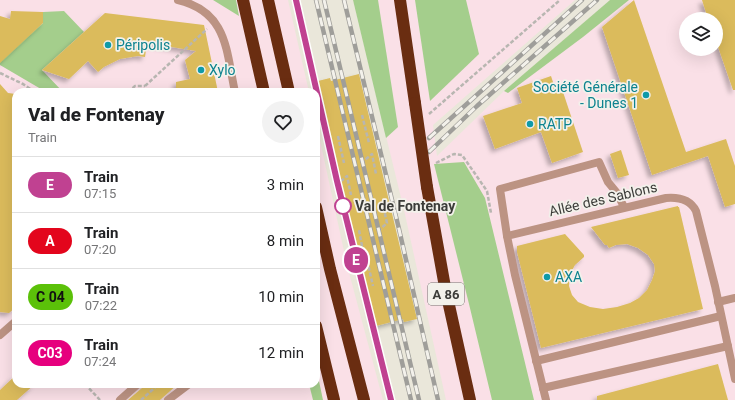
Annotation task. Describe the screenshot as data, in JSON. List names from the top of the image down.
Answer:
{
  "streets": {
    "highway": ["A 86"],
    "street": ["Allée des Sablons"]
  },
  "places": [
    "Péripolis",
    "Xylo",
    "Société Générale - Dunes 1",
    "RATP",
    "Val de Fontenay",
    "AXA"
  ],
  "page": {
    "on_map": "E",
    "heading": ["Val de Fontenay", "Train"],
    "list": [
      {
        "mark": "E",
        "name": "Train",
        "note": "07:15",
        "value": "3 min"
      },
      {
        "mark": "A",
        "name": "Train",
        "note": "07:20",
        "value": "8 min"
      },
      {
        "mark": "C 04",
        "name": "Train",
        "note": "07:22",
        "value": "10 min"
      },
      {
        "mark": "C03",
        "name": "Train",
        "note": "07:24",
        "value": "12 min"
      }
    ]
  }
}
